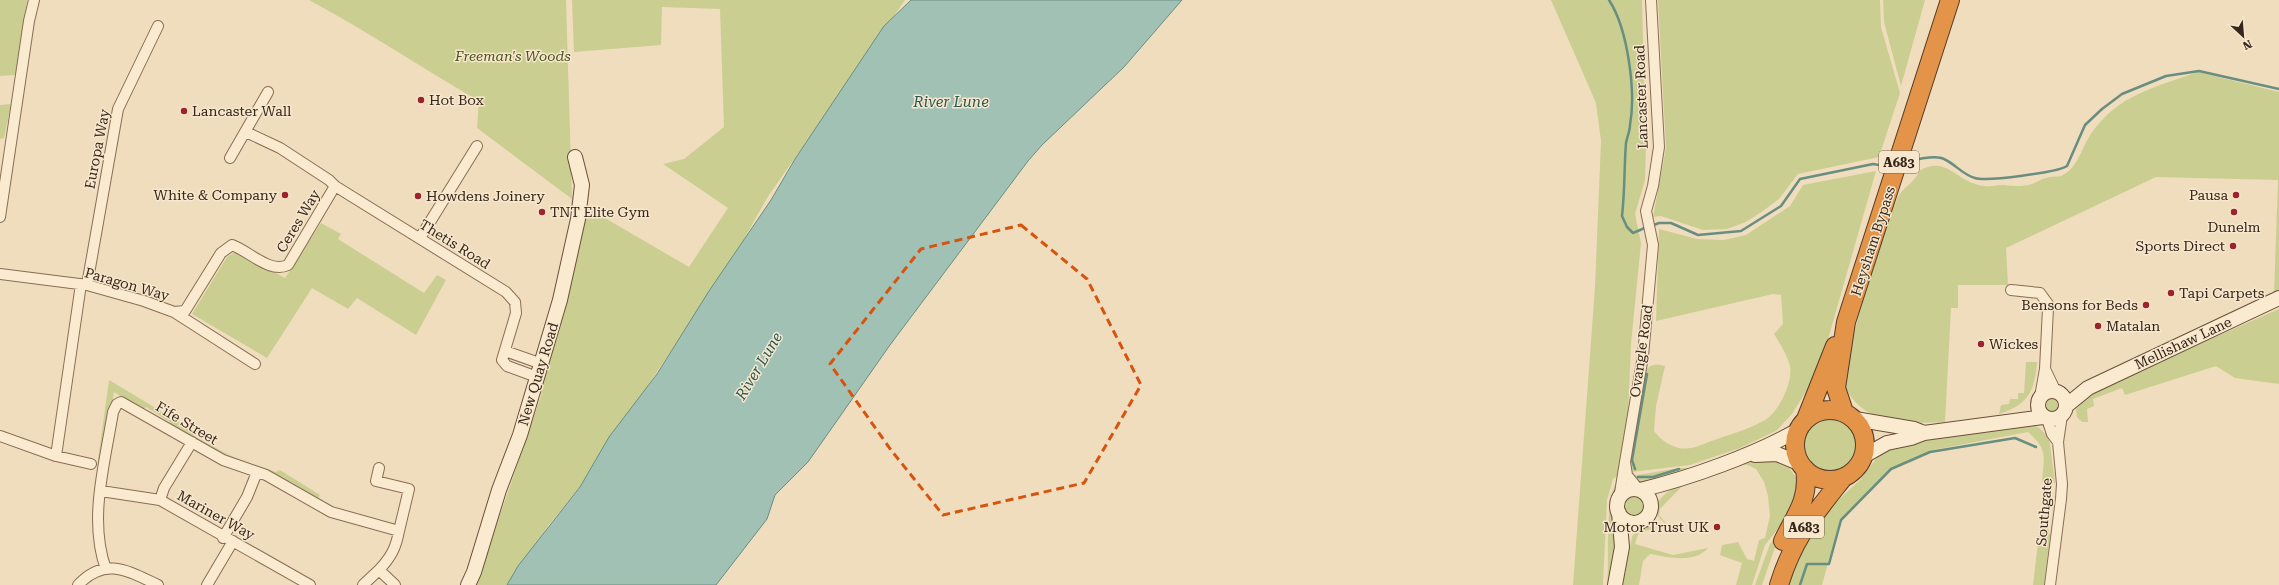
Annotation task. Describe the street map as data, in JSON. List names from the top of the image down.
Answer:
{
  "streets": {
    "highway": ["A683", "Heysham Bypass"],
    "main road": ["Mellishaw Lane", "New Quay Road"],
    "street": [
      "Lancaster Road",
      "Europa Way",
      "Ceres Way",
      "Thetis Road",
      "Paragon Way",
      "Ovangle Road",
      "Fife Street",
      "Southgate",
      "Mariner Way"
    ]
  },
  "crossings": [
    ["Lancaster Road", "Ovangle Road"],
    ["Europa Way", "Paragon Way"],
    ["A683", "Heysham Bypass"],
    ["Ceres Way", "Thetis Road"],
    ["Ceres Way", "Paragon Way"],
    ["Mellishaw Lane", "Southgate"],
    ["Fife Street", "Mariner Way"]
  ],
  "water": ["River Lune"],
  "parks": ["Freeman's Woods"],
  "places": [
    "Hot Box",
    "Lancaster Wall",
    "White & Company",
    "Pausa",
    "Howdens Joinery",
    "TNT Elite Gym",
    "Dunelm",
    "Sports Direct",
    "Tapi Carpets",
    "Bensons for Beds",
    "Matalan",
    "Wickes",
    "Motor Trust UK"
  ],
  "north": "bottom right"
}
